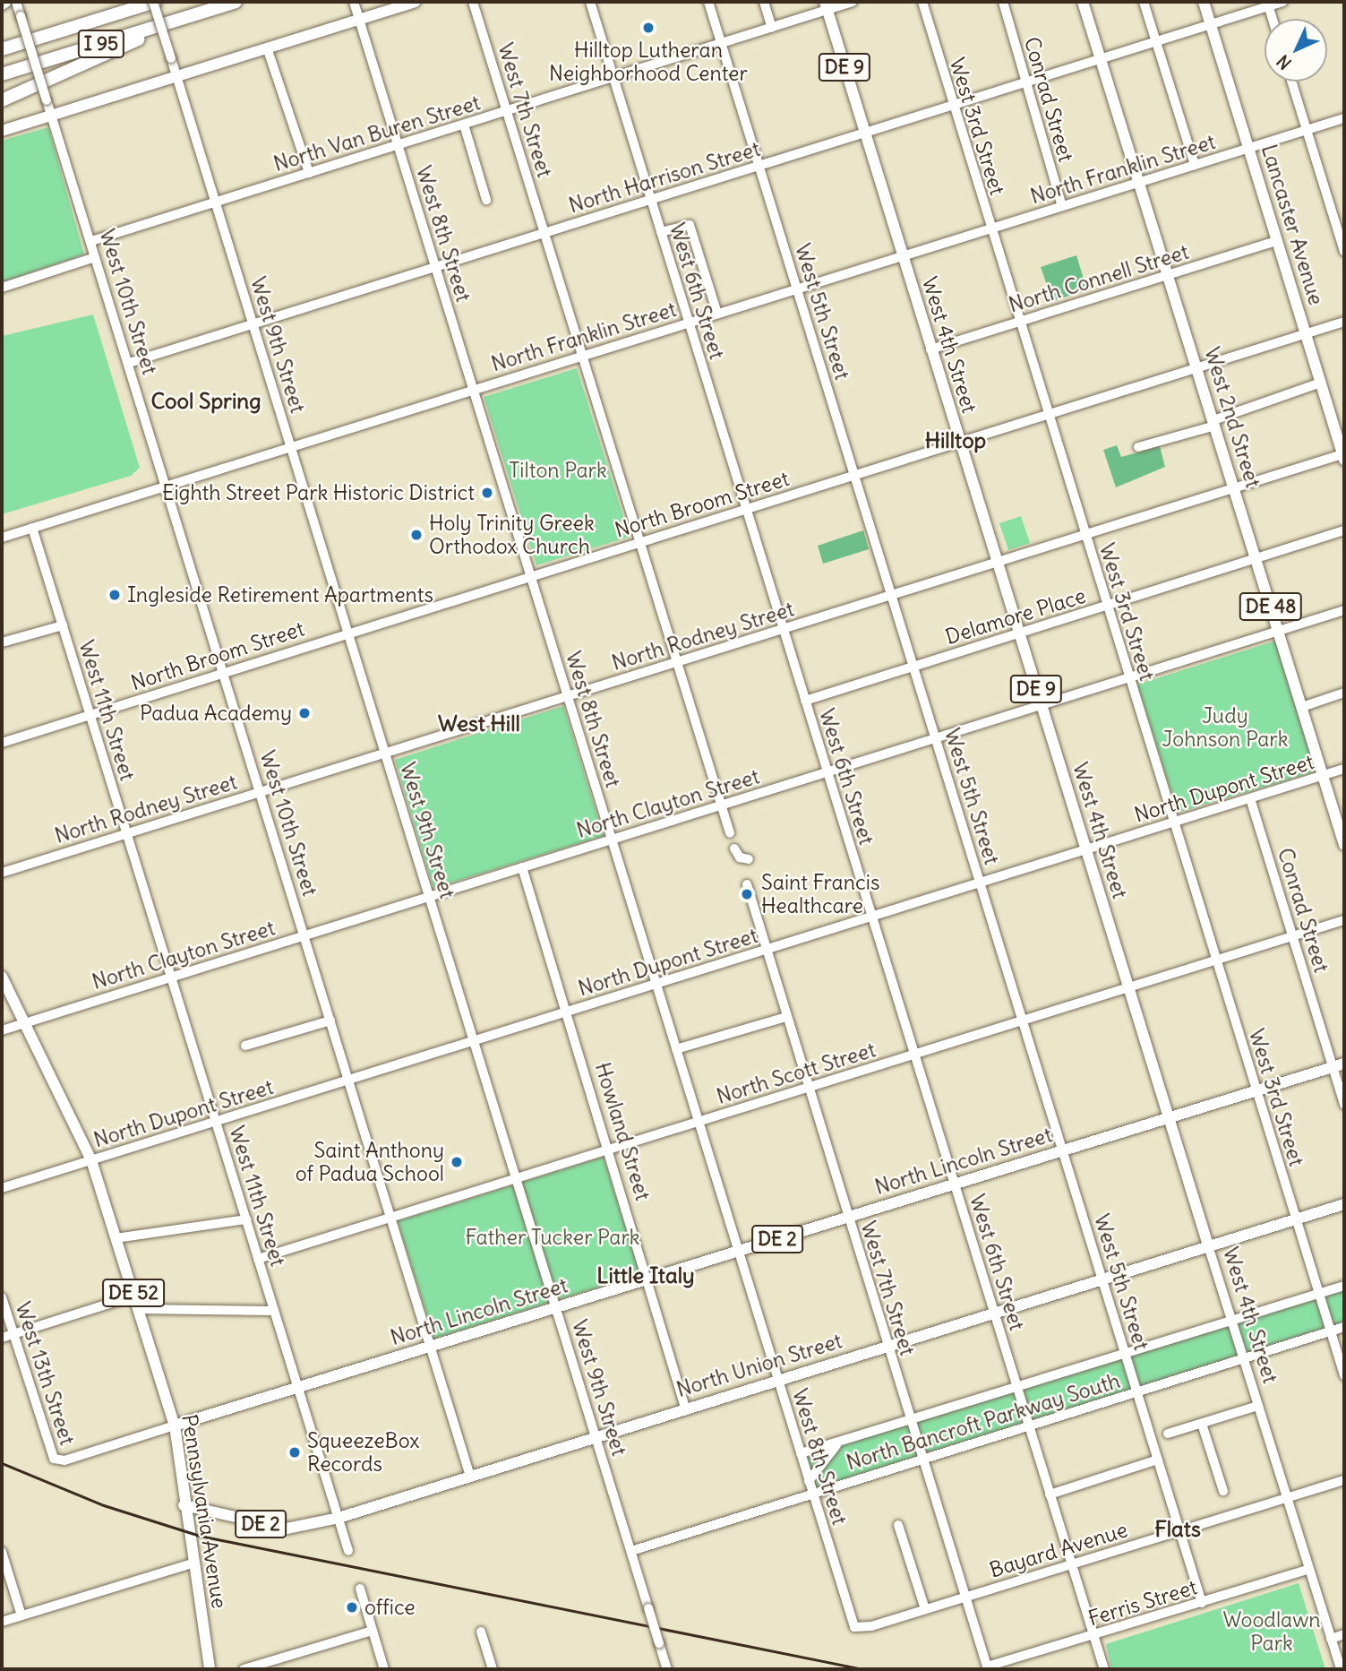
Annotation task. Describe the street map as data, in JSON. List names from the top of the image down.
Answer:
{
  "streets": {
    "highway": ["I 95"],
    "main road": [
      "DE 9",
      "Lancaster Avenue",
      "West 4th Street",
      "West 2nd Street",
      "DE 48",
      "North Lincoln Street",
      "DE 2",
      "DE 52",
      "North Union Street",
      "Pennsylvania Avenue"
    ],
    "street": [
      "Conrad Street",
      "West 7th Street",
      "West 3rd Street",
      "North Van Buren Street",
      "North Franklin Street",
      "North Harrison Street",
      "West 8th Street",
      "North Connell Street",
      "West 6th Street",
      "West 10th Street",
      "West 5th Street",
      "West 9th Street",
      "North Broom Street",
      "Delamore Place",
      "North Rodney Street",
      "West 11th Street",
      "North Dupont Street",
      "North Clayton Street",
      "North Scott Street",
      "Howland Street",
      "West 13th Street",
      "North Bancroft Parkway South",
      "Bayard Avenue",
      "Ferris Street"
    ]
  },
  "crossings": [
    ["I 95", "West 9th Street"],
    ["Conrad Street", "North Franklin Street"],
    ["Conrad Street", "North Harrison Street"],
    ["Conrad Street", "North Dupont Street"],
    ["Conrad Street", "North Scott Street"],
    ["Conrad Street", "North Lincoln Street"],
    ["West 7th Street", "North Van Buren Street"],
    ["West 7th Street", "North Franklin Street"],
    ["West 7th Street", "North Harrison Street"],
    ["West 7th Street", "North Broom Street"],
    ["West 7th Street", "North Rodney Street"],
    ["West 7th Street", "North Dupont Street"],
    ["West 7th Street", "North Clayton Street"],
    ["West 7th Street", "North Scott Street"],
    ["West 7th Street", "North Lincoln Street"],
    ["West 7th Street", "North Union Street"],
    ["West 7th Street", "North Bancroft Parkway South"],
    ["West 7th Street", "Bayard Avenue"],
    ["West 7th Street", "Ferris Street"],
    ["West 3rd Street", "North Franklin Street"],
    ["West 3rd Street", "North Harrison Street"],
    ["West 3rd Street", "North Connell Street"],
    ["West 3rd Street", "North Broom Street"],
    ["West 3rd Street", "Delamore Place"],
    ["West 3rd Street", "North Rodney Street"],
    ["West 3rd Street", "North Dupont Street"],
    ["West 3rd Street", "North Clayton Street"],
    ["West 3rd Street", "North Scott Street"],
    ["West 3rd Street", "North Lincoln Street"],
    ["West 3rd Street", "North Union Street"],
    ["West 3rd Street", "North Bancroft Parkway South"],
    ["North Van Buren Street", "West 8th Street"],
    ["North Van Buren Street", "West 6th Street"],
    ["North Van Buren Street", "West 10th Street"],
    ["North Van Buren Street", "West 5th Street"],
    ["North Van Buren Street", "West 9th Street"],
    ["North Van Buren Street", "West 4th Street"],
    ["North Franklin Street", "Lancaster Avenue"],
    ["North Franklin Street", "West 8th Street"],
    ["North Franklin Street", "West 6th Street"],
    ["North Franklin Street", "West 10th Street"],
    ["North Franklin Street", "West 5th Street"],
    ["North Franklin Street", "West 9th Street"],
    ["North Franklin Street", "West 4th Street"],
    ["North Franklin Street", "West 2nd Street"],
    ["North Franklin Street", "West 11th Street"],
    ["North Harrison Street", "Lancaster Avenue"],
    ["North Harrison Street", "West 8th Street"],
    ["North Harrison Street", "West 6th Street"],
    ["North Harrison Street", "West 10th Street"],
    ["North Harrison Street", "West 5th Street"],
    ["North Harrison Street", "West 9th Street"],
    ["North Harrison Street", "West 4th Street"],
    ["North Harrison Street", "West 2nd Street"],
    ["Lancaster Avenue", "North Connell Street"],
    ["Lancaster Avenue", "North Broom Street"],
    ["Lancaster Avenue", "North Rodney Street"],
    ["West 8th Street", "North Broom Street"],
    ["West 8th Street", "North Rodney Street"],
    ["West 8th Street", "North Dupont Street"],
    ["West 8th Street", "North Clayton Street"],
    ["West 8th Street", "North Scott Street"],
    ["West 8th Street", "North Lincoln Street"],
    ["West 8th Street", "North Union Street"],
    ["West 8th Street", "North Bancroft Parkway South"],
    ["West 8th Street", "Bayard Avenue"],
    ["North Connell Street", "West 4th Street"],
    ["North Connell Street", "West 2nd Street"],
    ["West 6th Street", "North Broom Street"],
    ["West 6th Street", "Delamore Place"],
    ["West 6th Street", "North Rodney Street"],
    ["West 6th Street", "North Dupont Street"],
    ["West 6th Street", "North Clayton Street"],
    ["West 6th Street", "North Scott Street"],
    ["West 6th Street", "North Lincoln Street"],
    ["West 6th Street", "North Union Street"],
    ["West 6th Street", "North Bancroft Parkway South"],
    ["West 6th Street", "Bayard Avenue"],
    ["West 6th Street", "Ferris Street"],
    ["West 10th Street", "North Broom Street"],
    ["West 10th Street", "North Rodney Street"],
    ["West 10th Street", "North Dupont Street"],
    ["West 10th Street", "North Clayton Street"],
    ["West 10th Street", "North Scott Street"],
    ["West 10th Street", "North Lincoln Street"],
    ["West 10th Street", "North Union Street"],
    ["West 5th Street", "North Broom Street"],
    ["West 5th Street", "Delamore Place"],
    ["West 5th Street", "North Rodney Street"],
    ["West 5th Street", "North Dupont Street"],
    ["West 5th Street", "North Clayton Street"],
    ["West 5th Street", "North Scott Street"],
    ["West 5th Street", "North Lincoln Street"],
    ["West 5th Street", "North Union Street"],
    ["West 5th Street", "North Bancroft Parkway South"],
    ["West 5th Street", "Bayard Avenue"],
    ["West 5th Street", "Ferris Street"],
    ["West 9th Street", "North Broom Street"],
    ["West 9th Street", "North Rodney Street"],
    ["West 9th Street", "North Dupont Street"],
    ["West 9th Street", "North Clayton Street"],
    ["West 9th Street", "North Scott Street"],
    ["West 9th Street", "North Lincoln Street"],
    ["West 9th Street", "North Union Street"],
    ["West 9th Street", "North Bancroft Parkway South"],
    ["West 4th Street", "North Broom Street"],
    ["West 4th Street", "Delamore Place"],
    ["West 4th Street", "North Rodney Street"],
    ["West 4th Street", "North Dupont Street"],
    ["West 4th Street", "North Clayton Street"],
    ["West 4th Street", "North Scott Street"],
    ["West 4th Street", "North Lincoln Street"],
    ["West 4th Street", "North Union Street"],
    ["West 4th Street", "North Bancroft Parkway South"],
    ["West 4th Street", "Bayard Avenue"],
    ["West 4th Street", "Ferris Street"],
    ["West 2nd Street", "North Broom Street"],
    ["West 2nd Street", "Delamore Place"],
    ["West 2nd Street", "North Rodney Street"],
    ["West 2nd Street", "North Dupont Street"],
    ["West 2nd Street", "North Clayton Street"],
    ["North Broom Street", "West 11th Street"],
    ["North Rodney Street", "West 11th Street"],
    ["West 11th Street", "North Dupont Street"],
    ["West 11th Street", "North Clayton Street"],
    ["West 11th Street", "North Scott Street"],
    ["West 11th Street", "North Lincoln Street"],
    ["West 11th Street", "North Union Street"],
    ["North Dupont Street", "Howland Street"],
    ["North Dupont Street", "Pennsylvania Avenue"],
    ["North Clayton Street", "Howland Street"],
    ["North Clayton Street", "Pennsylvania Avenue"],
    ["North Scott Street", "Howland Street"],
    ["Howland Street", "North Lincoln Street"],
    ["Howland Street", "North Union Street"],
    ["North Lincoln Street", "West 13th Street"],
    ["North Lincoln Street", "Pennsylvania Avenue"],
    ["North Union Street", "Pennsylvania Avenue"]
  ],
  "districts": [
    "Cool Spring",
    "Hilltop",
    "West Hill",
    "Little Italy",
    "Flats"
  ],
  "parks": [
    "Tilton Park",
    "Judy Johnson Park",
    "Father Tucker Park",
    "Woodlawn Park"
  ],
  "places": [
    "Hilltop Lutheran Neighborhood Center",
    "Eighth Street Park Historic District",
    "Holy Trinity Greek Orthodox Church",
    "Ingleside Retirement Apartments",
    "Padua Academy",
    "Saint Francis Healthcare",
    "Saint Anthony of Padua School",
    "SqueezeBox Records",
    "office"
  ],
  "north": "bottom left"
}
